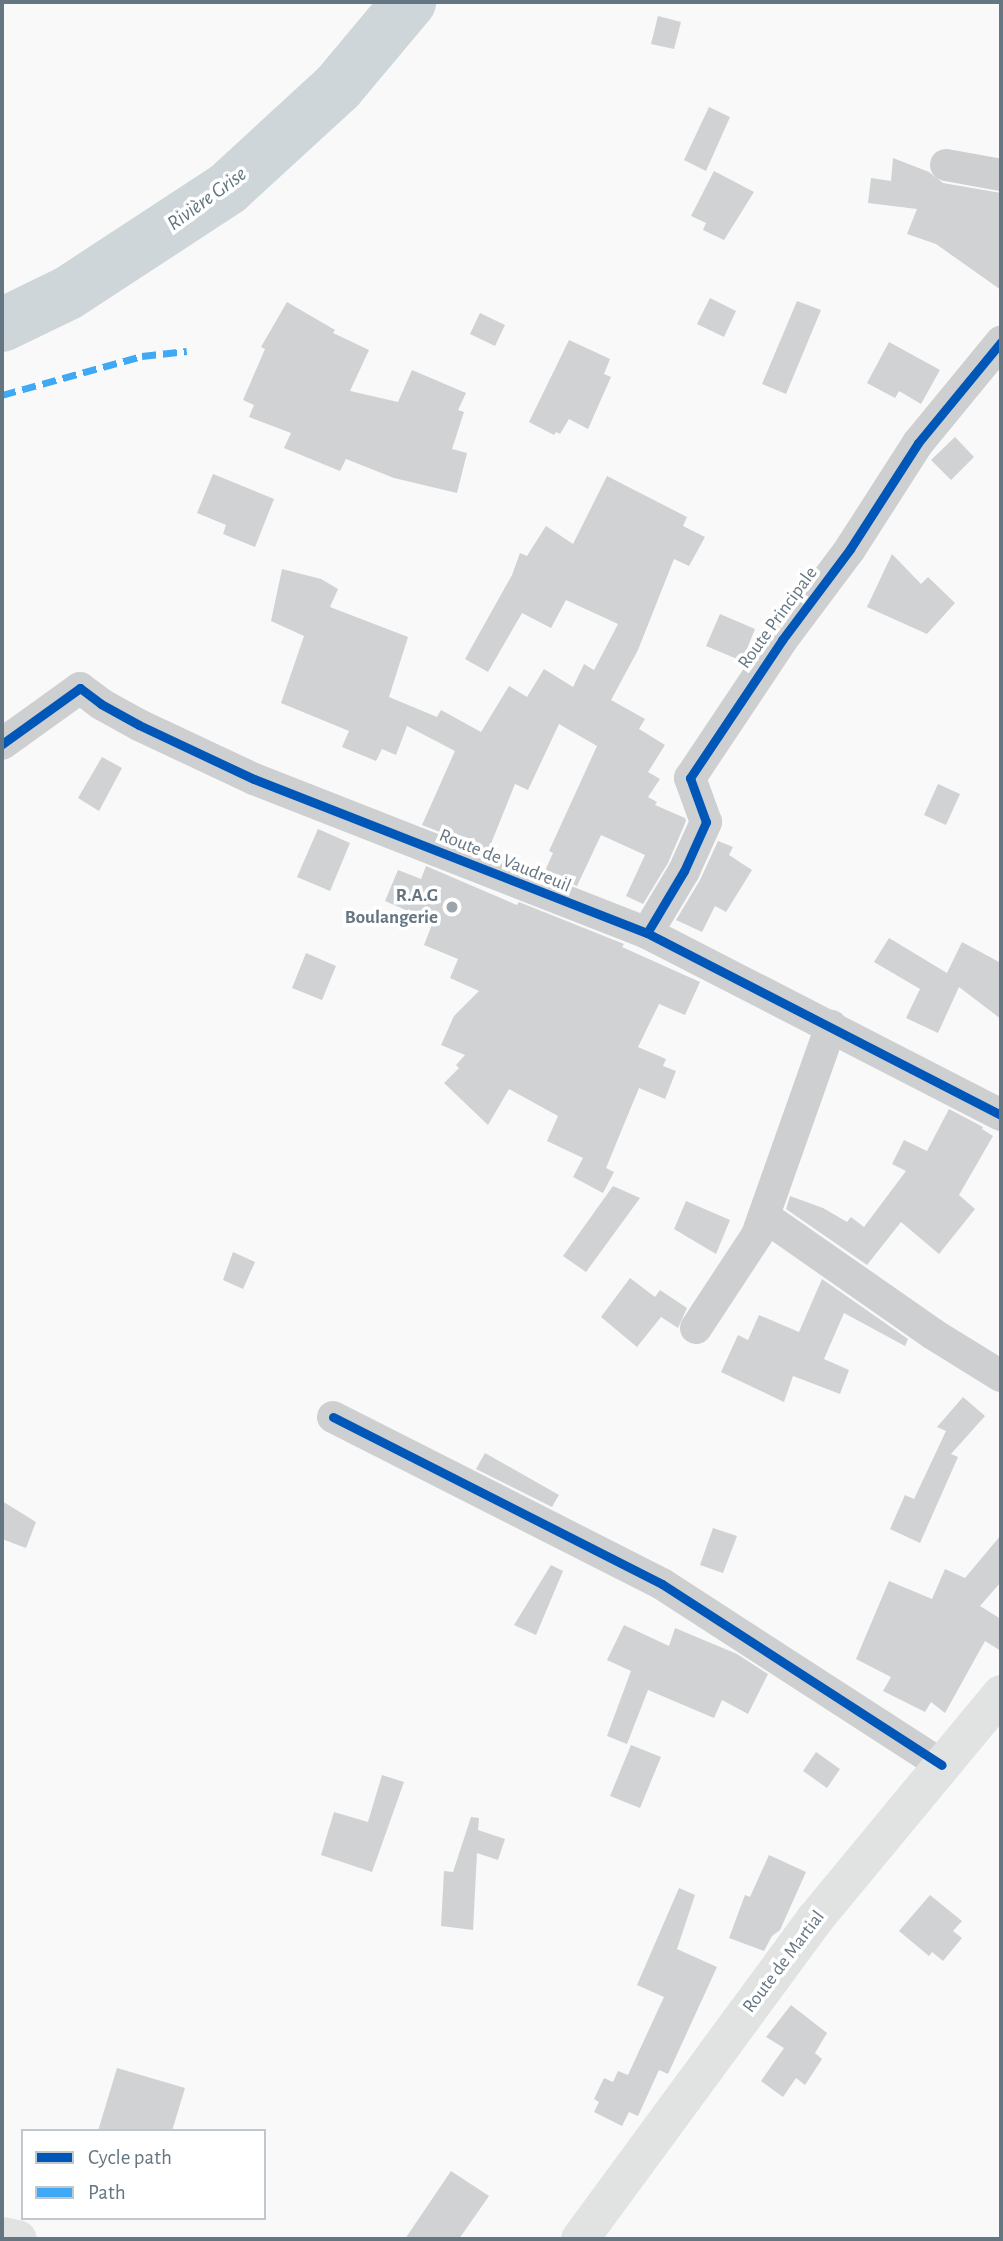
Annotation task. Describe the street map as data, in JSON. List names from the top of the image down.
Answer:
{
  "streets": {
    "street": ["Route Principale", "Route de Vaudreuil", "Route de Martial"]
  },
  "crossings": [
    ["Route Principale", "Route de Vaudreuil"]
  ],
  "water": ["Rivière Grise"],
  "places": ["R.A.G Boulangerie"],
  "legend": ["Cycle path", "Path"]
}
